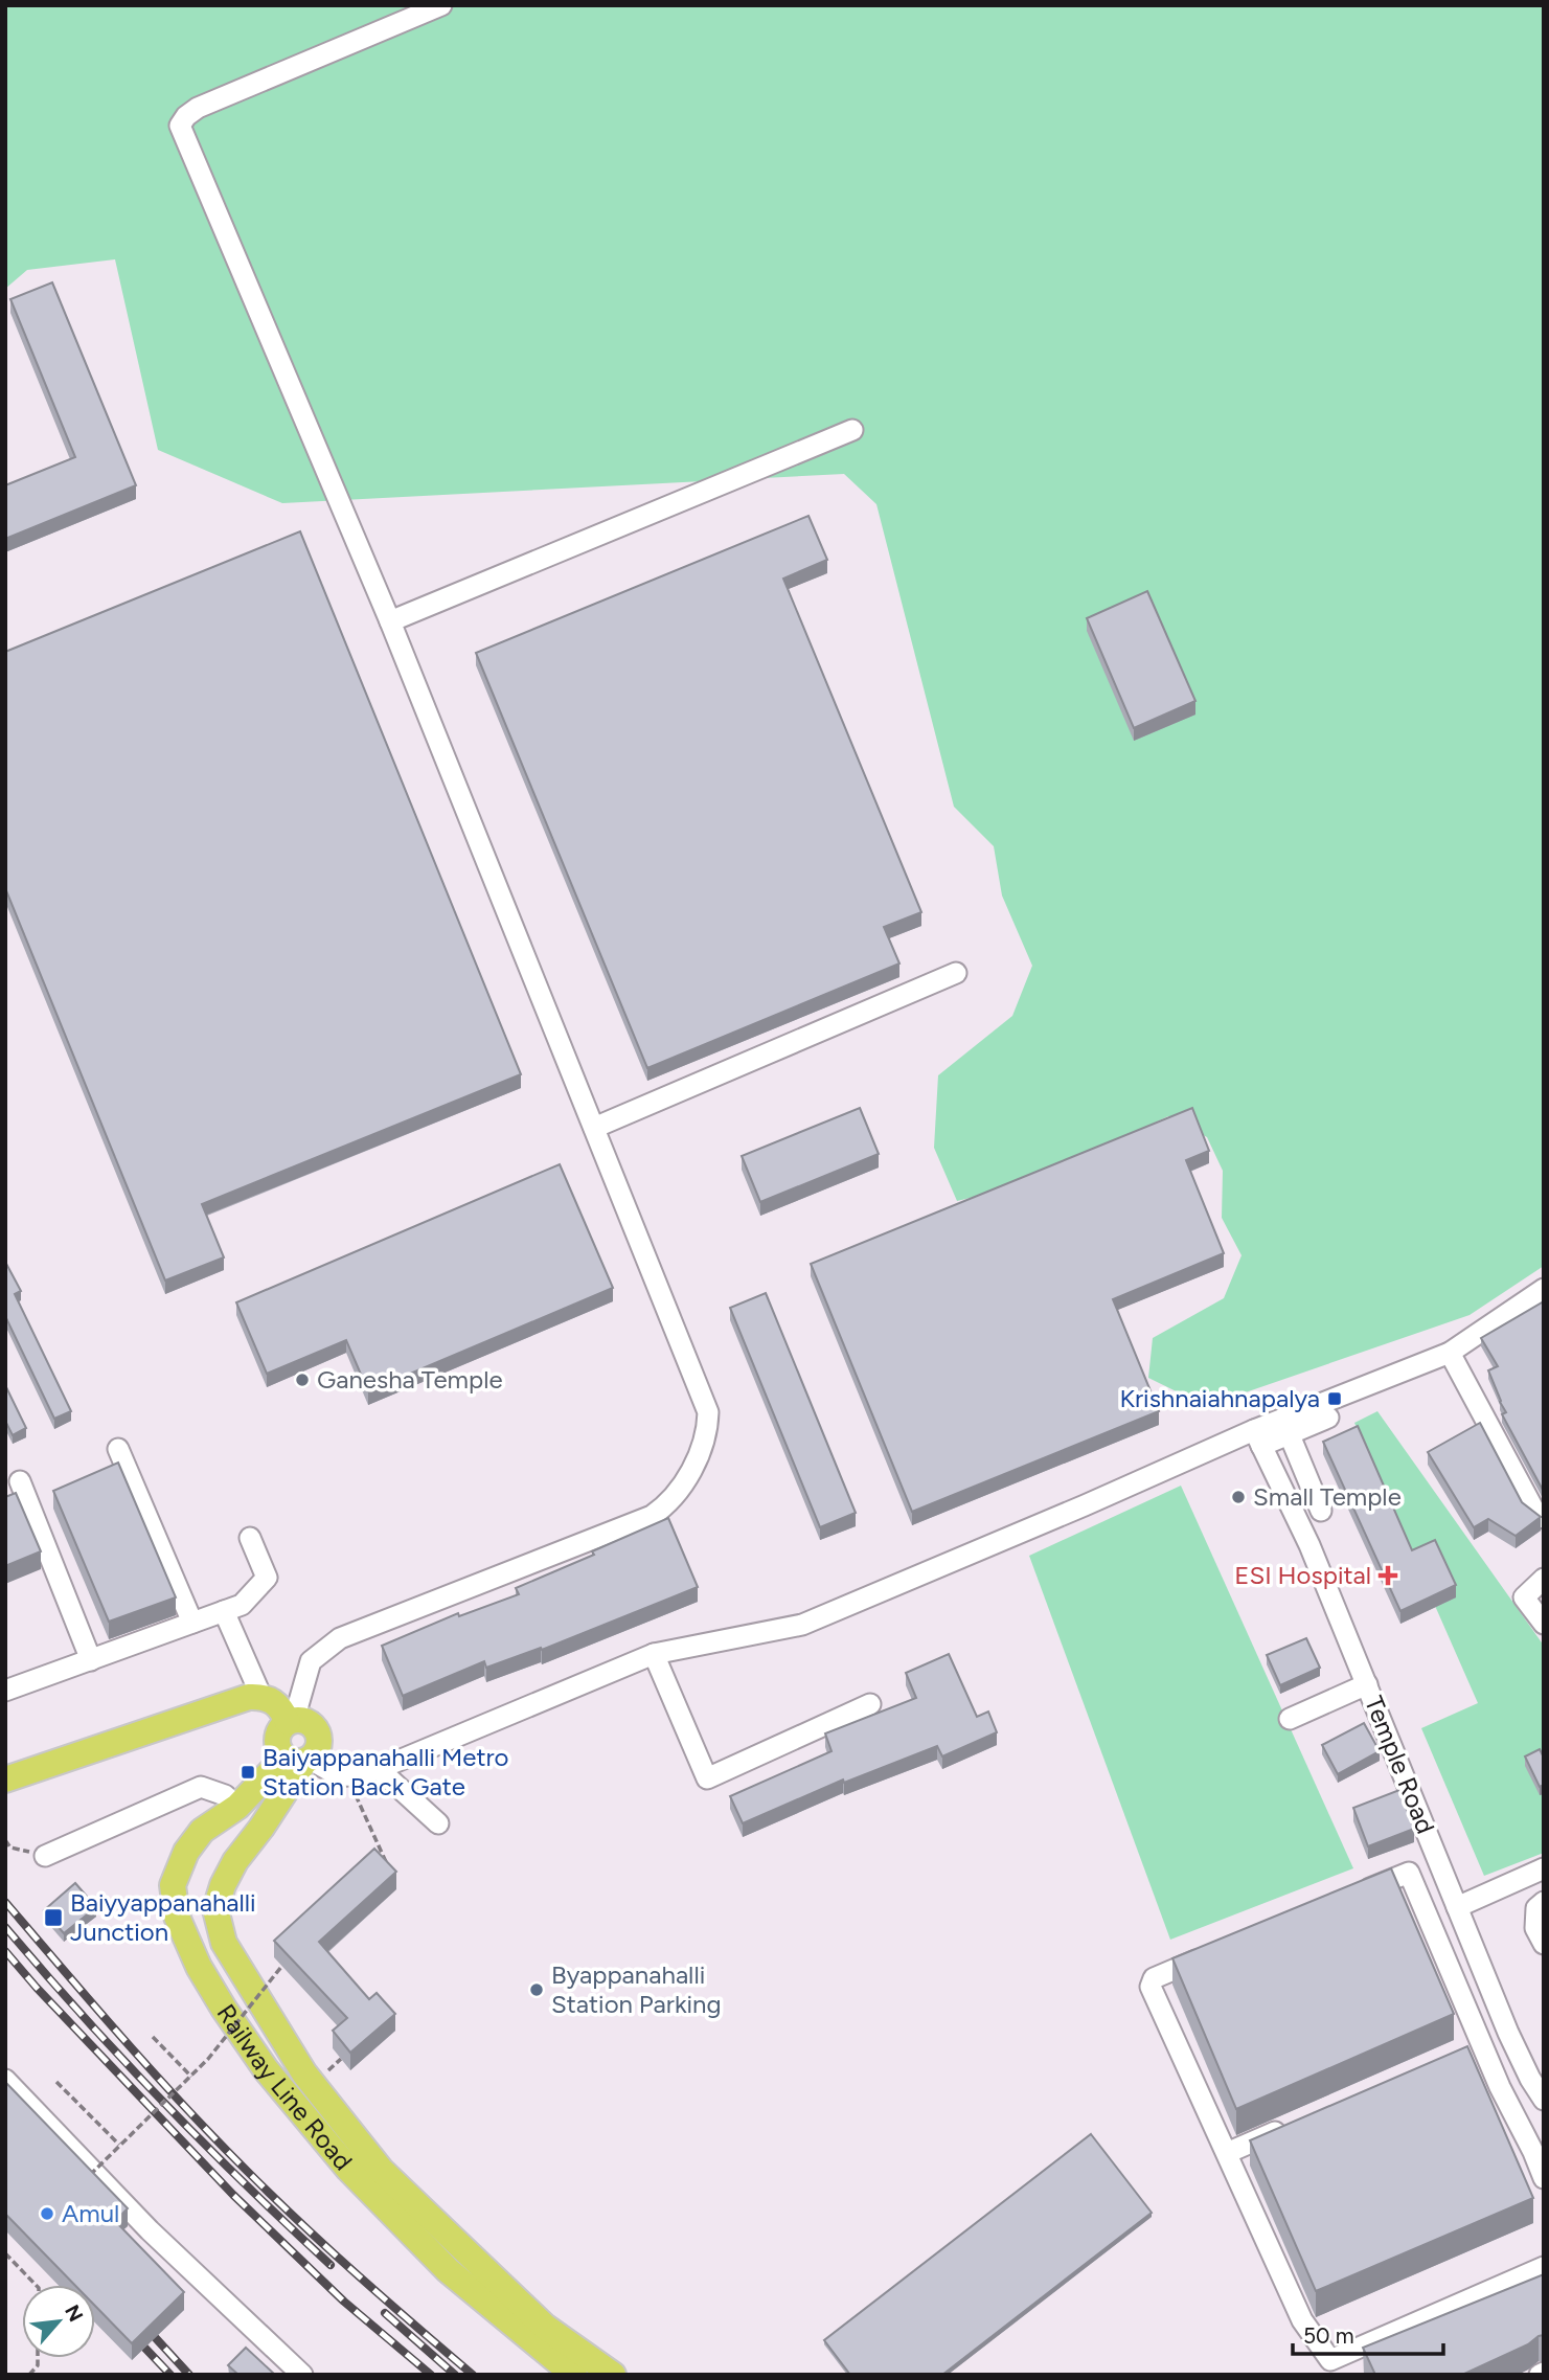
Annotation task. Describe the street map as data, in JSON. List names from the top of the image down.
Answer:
{
  "streets": {
    "main road": ["Railway Line Road"],
    "street": ["Temple Road"]
  },
  "places": {
    "other": [
      "Ganesha Temple",
      "Small Temple",
      "Byappanahalli Station Parking",
      "Amul"
    ],
    "transit": ["Krishnaiahnapalya", "Baiyappanahalli Metro Station Back Gate", "Baiyyappanahalli Junction"],
    "health": ["ESI Hospital"]
  },
  "scale_bar": "50 m",
  "north": "top right"
}
